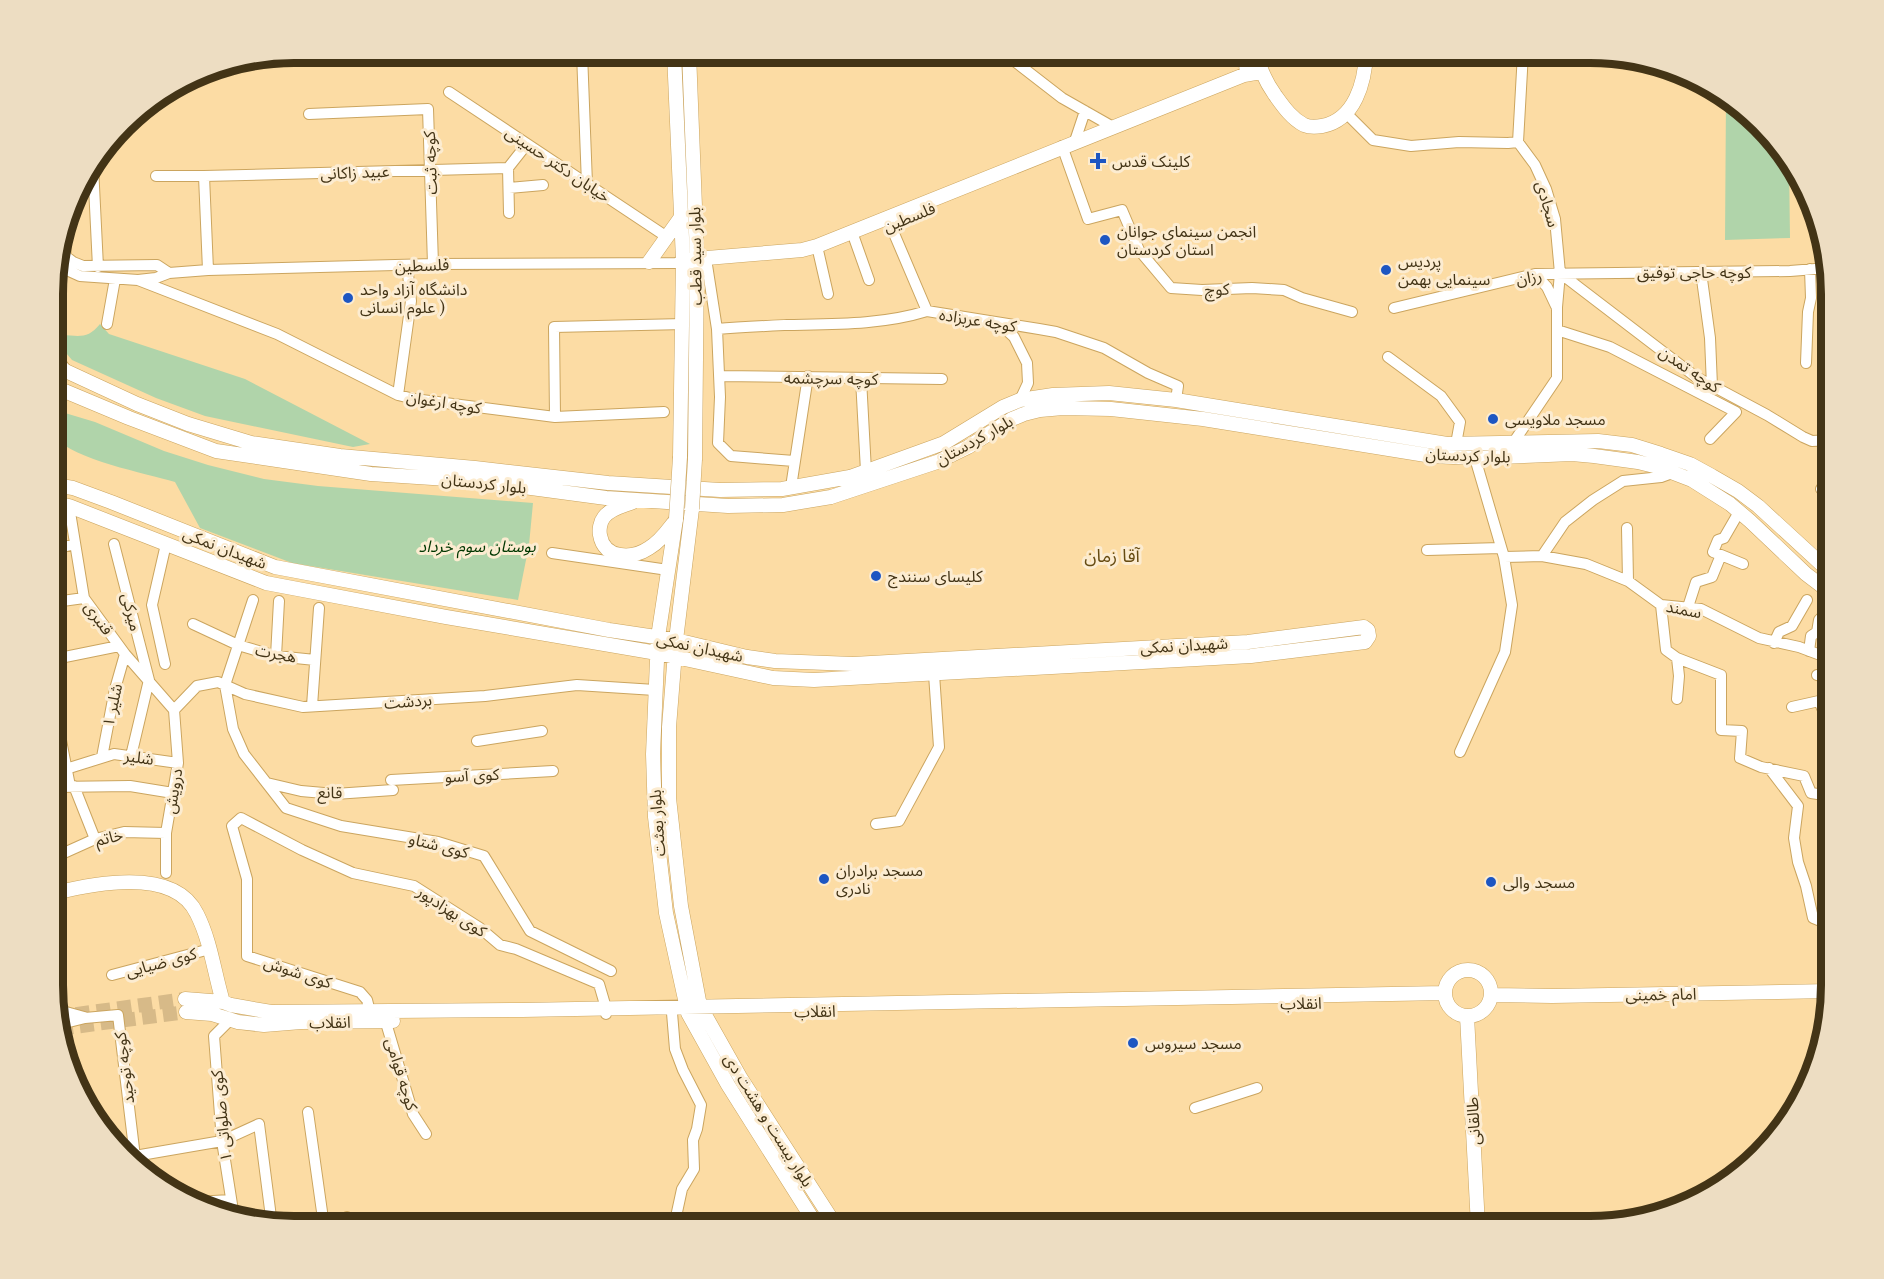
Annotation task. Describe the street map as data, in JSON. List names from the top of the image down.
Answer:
{
  "streets": {
    "main road": [
      "فلسطین",
      "بلوار سید قطب",
      "بلوار کردستان",
      "شهیدان نمکی",
      "بلوار بعثت",
      "امام خمینی",
      "انقلاب",
      "بلوار بیست و هشت دی",
      "طالقانی"
    ],
    "street": [
      "کوچه ثبت",
      "خیابان دکتر حسینی",
      "عبید زاکانی",
      "سجادی",
      "کوچه حاجی توفیق",
      "رزان",
      "کوچ",
      "کوچه عربزاده",
      "کوچه تمدن",
      "کوچه سرچشمه",
      "کوچه ارغوان",
      "سمند",
      "میرکی",
      "قنبری",
      "هجرت",
      "بردشت",
      "شلیر ۱",
      "شلیر",
      "کوی آسو",
      "درویش",
      "قانع",
      "خاتم",
      "کوی شتاو",
      "کوی بهزادپور",
      "کوی ضیایی",
      "کوی شوش",
      "کوچه توحید",
      "کوچه قوامی",
      "کوی صلواتی ۱"
    ]
  },
  "crossings": [
    ["کوچه ثبت", "عبید زاکانی"],
    ["کوچه ثبت", "فلسطین"],
    ["سجادی", "کوچه حاجی توفیق"],
    ["سجادی", "رزان"],
    ["سجادی", "کوچه تمدن"],
    ["سجادی", "بلوار کردستان"],
    ["فلسطین", "بلوار سید قطب"],
    ["فلسطین", "کوچ"],
    ["فلسطین", "کوچه ارغوان"],
    ["بلوار سید قطب", "بلوار کردستان"],
    ["کوچه حاجی توفیق", "رزان"],
    ["کوچه حاجی توفیق", "کوچه تمدن"],
    ["رزان", "کوچه تمدن"],
    ["کوچه عربزاده", "بلوار کردستان"],
    ["شهیدان نمکی", "قنبری"],
    ["شهیدان نمکی", "بلوار بعثت"],
    ["میرکی", "قنبری"],
    ["قنبری", "بردشت"],
    ["قنبری", "شلیر ۱"],
    ["قنبری", "درویش"],
    ["هجرت", "بردشت"],
    ["بردشت", "درویش"],
    ["بردشت", "بلوار بعثت"],
    ["بردشت", "کوی شتاو"],
    ["شلیر ۱", "شلیر"],
    ["شلیر", "درویش"],
    ["کوی آسو", "قانع"],
    ["درویش", "خاتم"],
    ["قانع", "کوی شتاو"],
    ["بلوار بعثت", "انقلاب"],
    ["بلوار بعثت", "بلوار بیست و هشت دی"],
    ["کوی بهزادپور", "کوی شوش"],
    ["کوی بهزادپور", "انقلاب"],
    ["کوی شوش", "انقلاب"],
    ["کوی شوش", "کوچه قوامی"],
    ["امام خمینی", "انقلاب"],
    ["امام خمینی", "طالقانی"],
    ["انقلاب", "کوچه قوامی"],
    ["انقلاب", "کوی صلواتی ۱"],
    ["انقلاب", "بلوار بیست و هشت دی"],
    ["انقلاب", "طالقانی"]
  ],
  "districts": ["آقا زمان"],
  "parks": ["بوستان سوم خرداد"],
  "places": {
    "health": ["کلینک قدس"],
    "other": [
      "انجمن سینمای جوانان استان کردستان",
      "پردیس سینمایی بهمن",
      "دانشگاه آزاد واحد علوم انسانی )",
      "مسجد ملاویسی",
      "کلیسای سنندج",
      "مسجد برادران نادری",
      "مسجد والی",
      "مسجد سیروس"
    ]
  }
}
